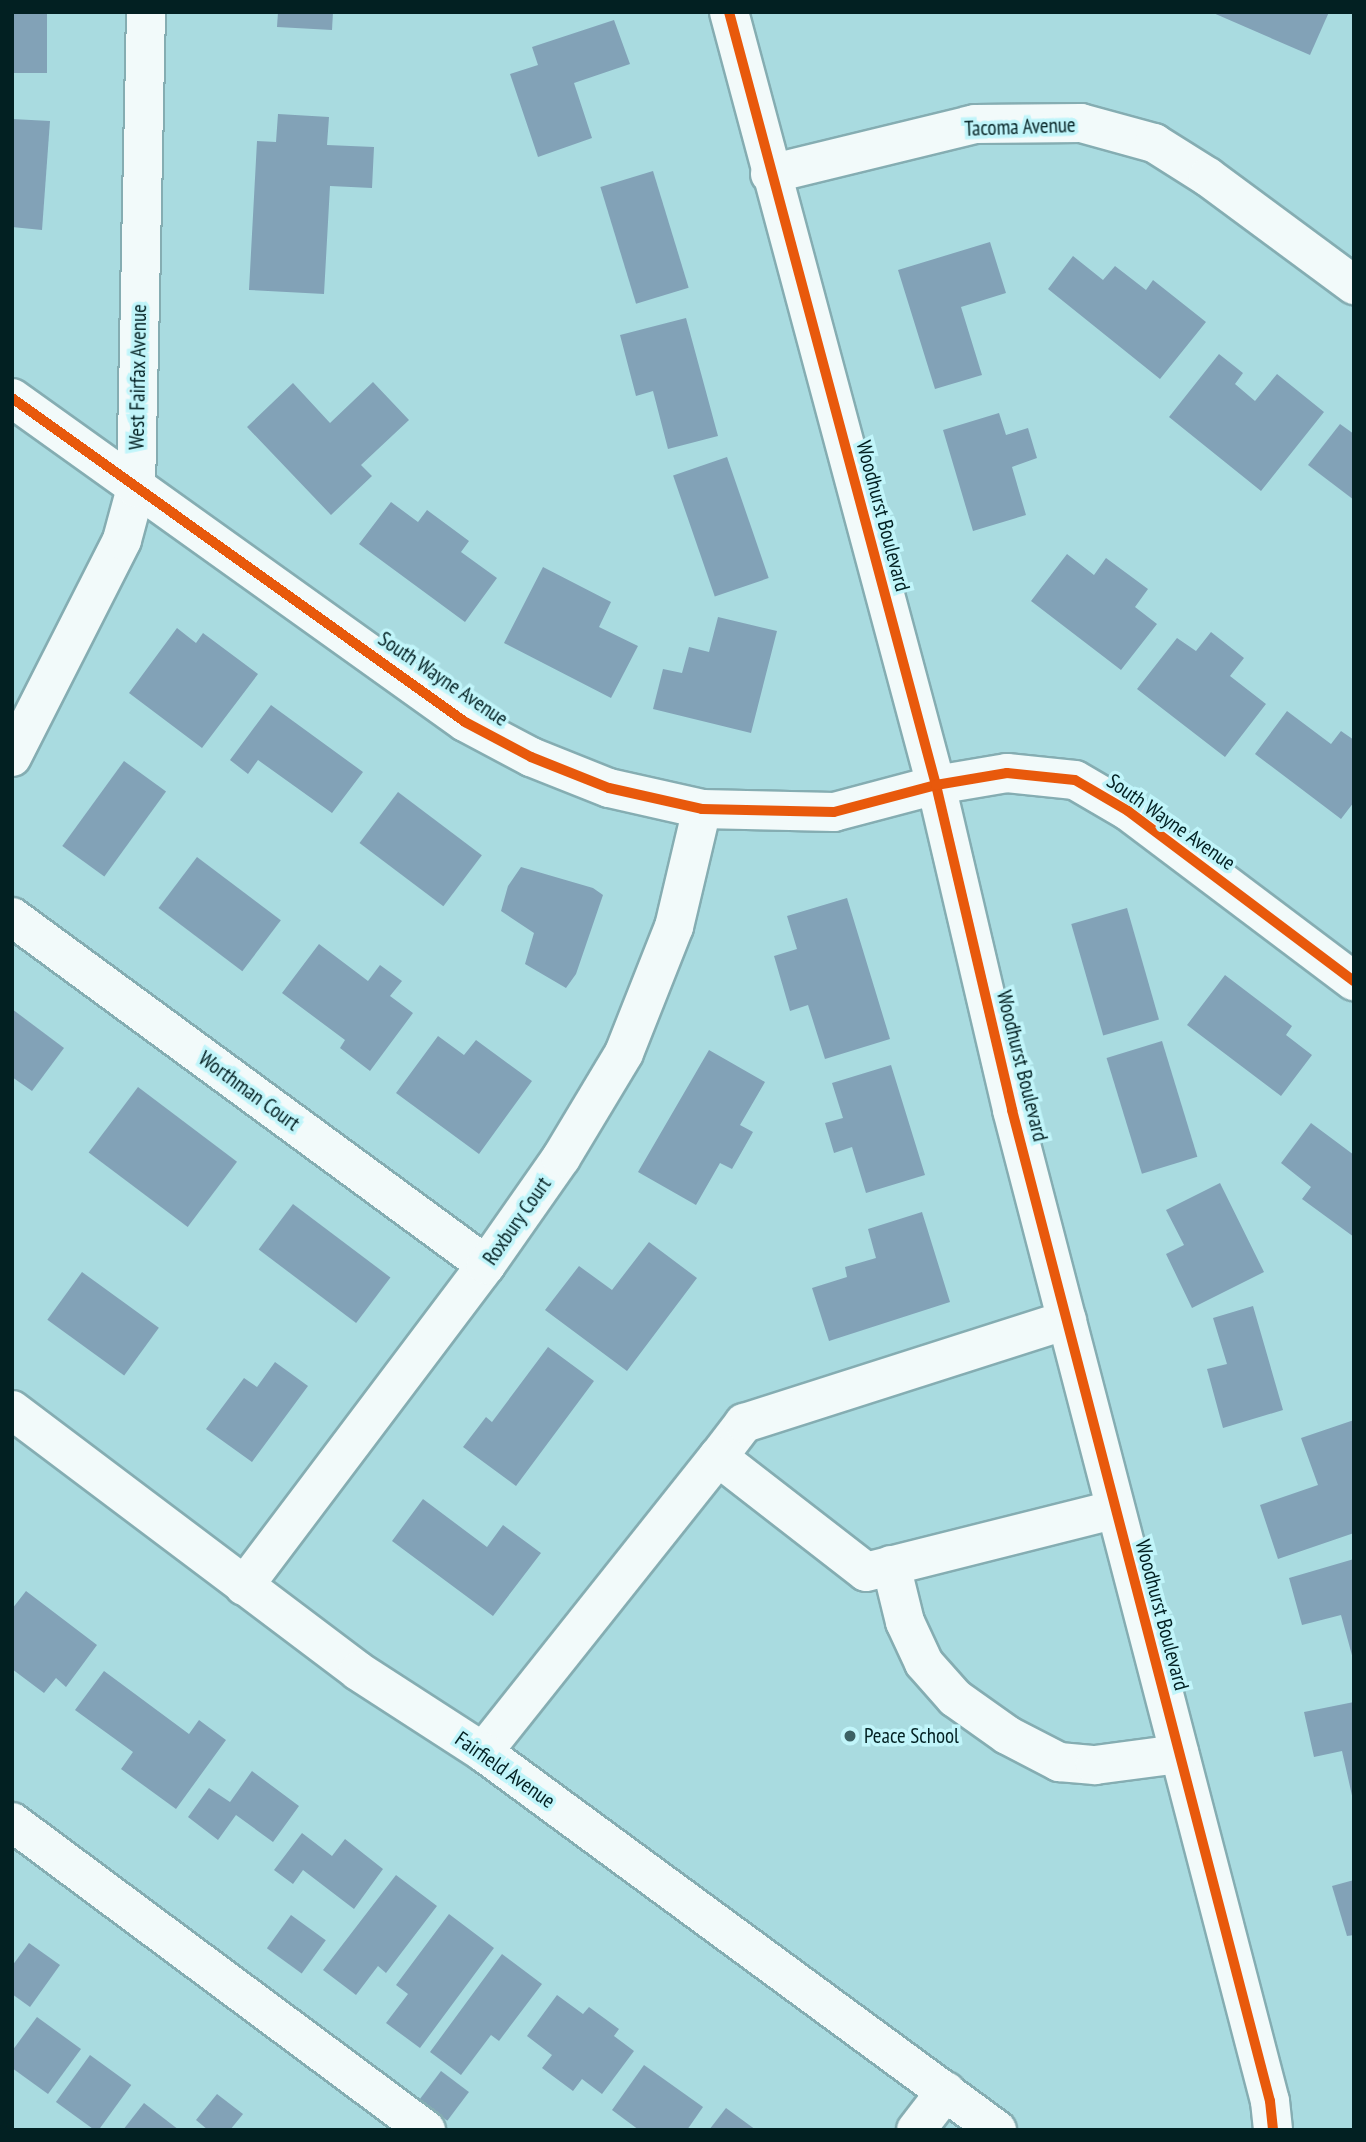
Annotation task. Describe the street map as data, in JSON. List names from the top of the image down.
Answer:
{
  "streets": {
    "street": [
      "Tacoma Avenue",
      "West Fairfax Avenue",
      "Woodhurst Boulevard",
      "South Wayne Avenue",
      "Worthman Court",
      "Roxbury Court",
      "Fairfield Avenue"
    ]
  },
  "crossings": [
    ["Tacoma Avenue", "Woodhurst Boulevard"],
    ["West Fairfax Avenue", "South Wayne Avenue"],
    ["Woodhurst Boulevard", "South Wayne Avenue"],
    ["South Wayne Avenue", "Roxbury Court"],
    ["Worthman Court", "Roxbury Court"],
    ["Roxbury Court", "Fairfield Avenue"]
  ],
  "places": ["Peace School"]
}
